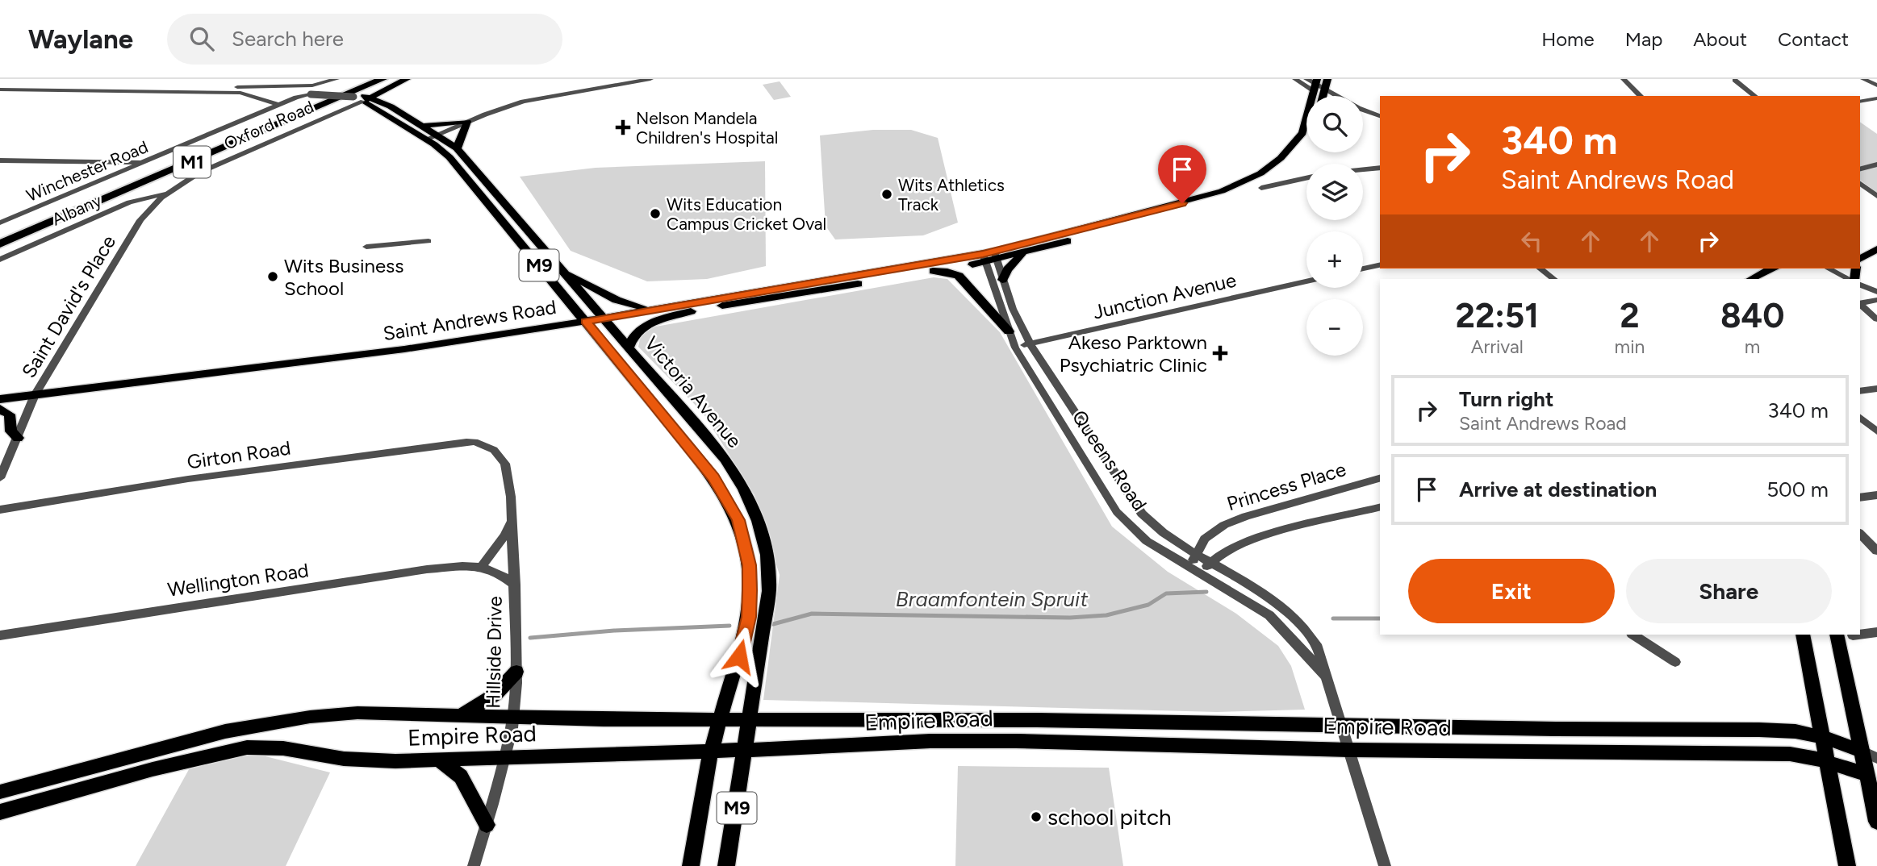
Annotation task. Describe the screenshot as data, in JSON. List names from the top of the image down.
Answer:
{
  "streets": {
    "highway": ["M1"],
    "main road": [
      "Oxford Road",
      "M9",
      "Saint Andrews Road",
      "Victoria Avenue",
      "Empire Road"
    ],
    "street": [
      "Winchester Road",
      "Albany",
      "Junction Avenue",
      "Saint David's Place",
      "Girton Road",
      "Queens Road",
      "Princess Place",
      "Wellington Road",
      "Hillside Drive"
    ]
  },
  "crossings": [
    ["Oxford Road", "Winchester Road"],
    ["Oxford Road", "Albany"],
    ["Oxford Road", "Saint David's Place"],
    ["Oxford Road", "Victoria Avenue"],
    ["Winchester Road", "Victoria Avenue"],
    ["Albany", "Saint David's Place"],
    ["M9", "Victoria Avenue"],
    ["M9", "Empire Road"],
    ["Junction Avenue", "Queens Road"],
    ["Saint David's Place", "Saint Andrews Road"],
    ["Saint Andrews Road", "Victoria Avenue"],
    ["Saint Andrews Road", "Queens Road"],
    ["Victoria Avenue", "Empire Road"],
    ["Girton Road", "Hillside Drive"],
    ["Queens Road", "Princess Place"],
    ["Queens Road", "Empire Road"],
    ["Hillside Drive", "Empire Road"]
  ],
  "water": ["Braamfontein Spruit"],
  "places": {
    "health": ["Nelson Mandela Children's Hospital", "Akeso Parktown Psychiatric Clinic"],
    "other": [
      "Wits Athletics Track",
      "Wits Education Campus Cricket Oval",
      "Wits Business School",
      "school pitch"
    ]
  },
  "page": {
    "header": "Waylane",
    "search": "Search here",
    "nav": [
      "Home",
      "Map",
      "About",
      "Contact"
    ],
    "map_buttons": ["+", "−"],
    "turn": ["340 m", "Saint Andrews Road"],
    "eta": [
      "22:51",
      "Arrival",
      "2",
      "min",
      "840",
      "m"
    ],
    "list": [
      {
        "name": "Turn right",
        "note": "Saint Andrews Road",
        "value": "340 m"
      },
      {
        "name": "Arrive at destination",
        "value": "500 m"
      }
    ],
    "buttons": ["Exit", "Share"]
  }
}
